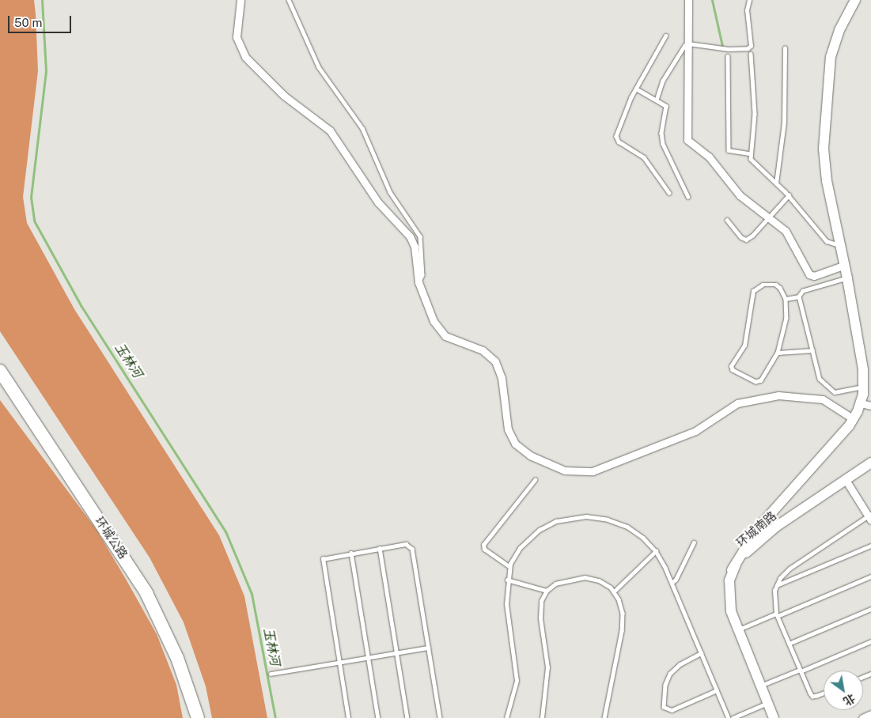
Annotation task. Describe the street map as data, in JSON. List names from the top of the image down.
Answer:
{
  "streets": {
    "highway": ["环城公路"],
    "main road": ["环城南路"]
  },
  "water": ["玉林河"],
  "scale_bar": "50 m",
  "north": "bottom right"
}
